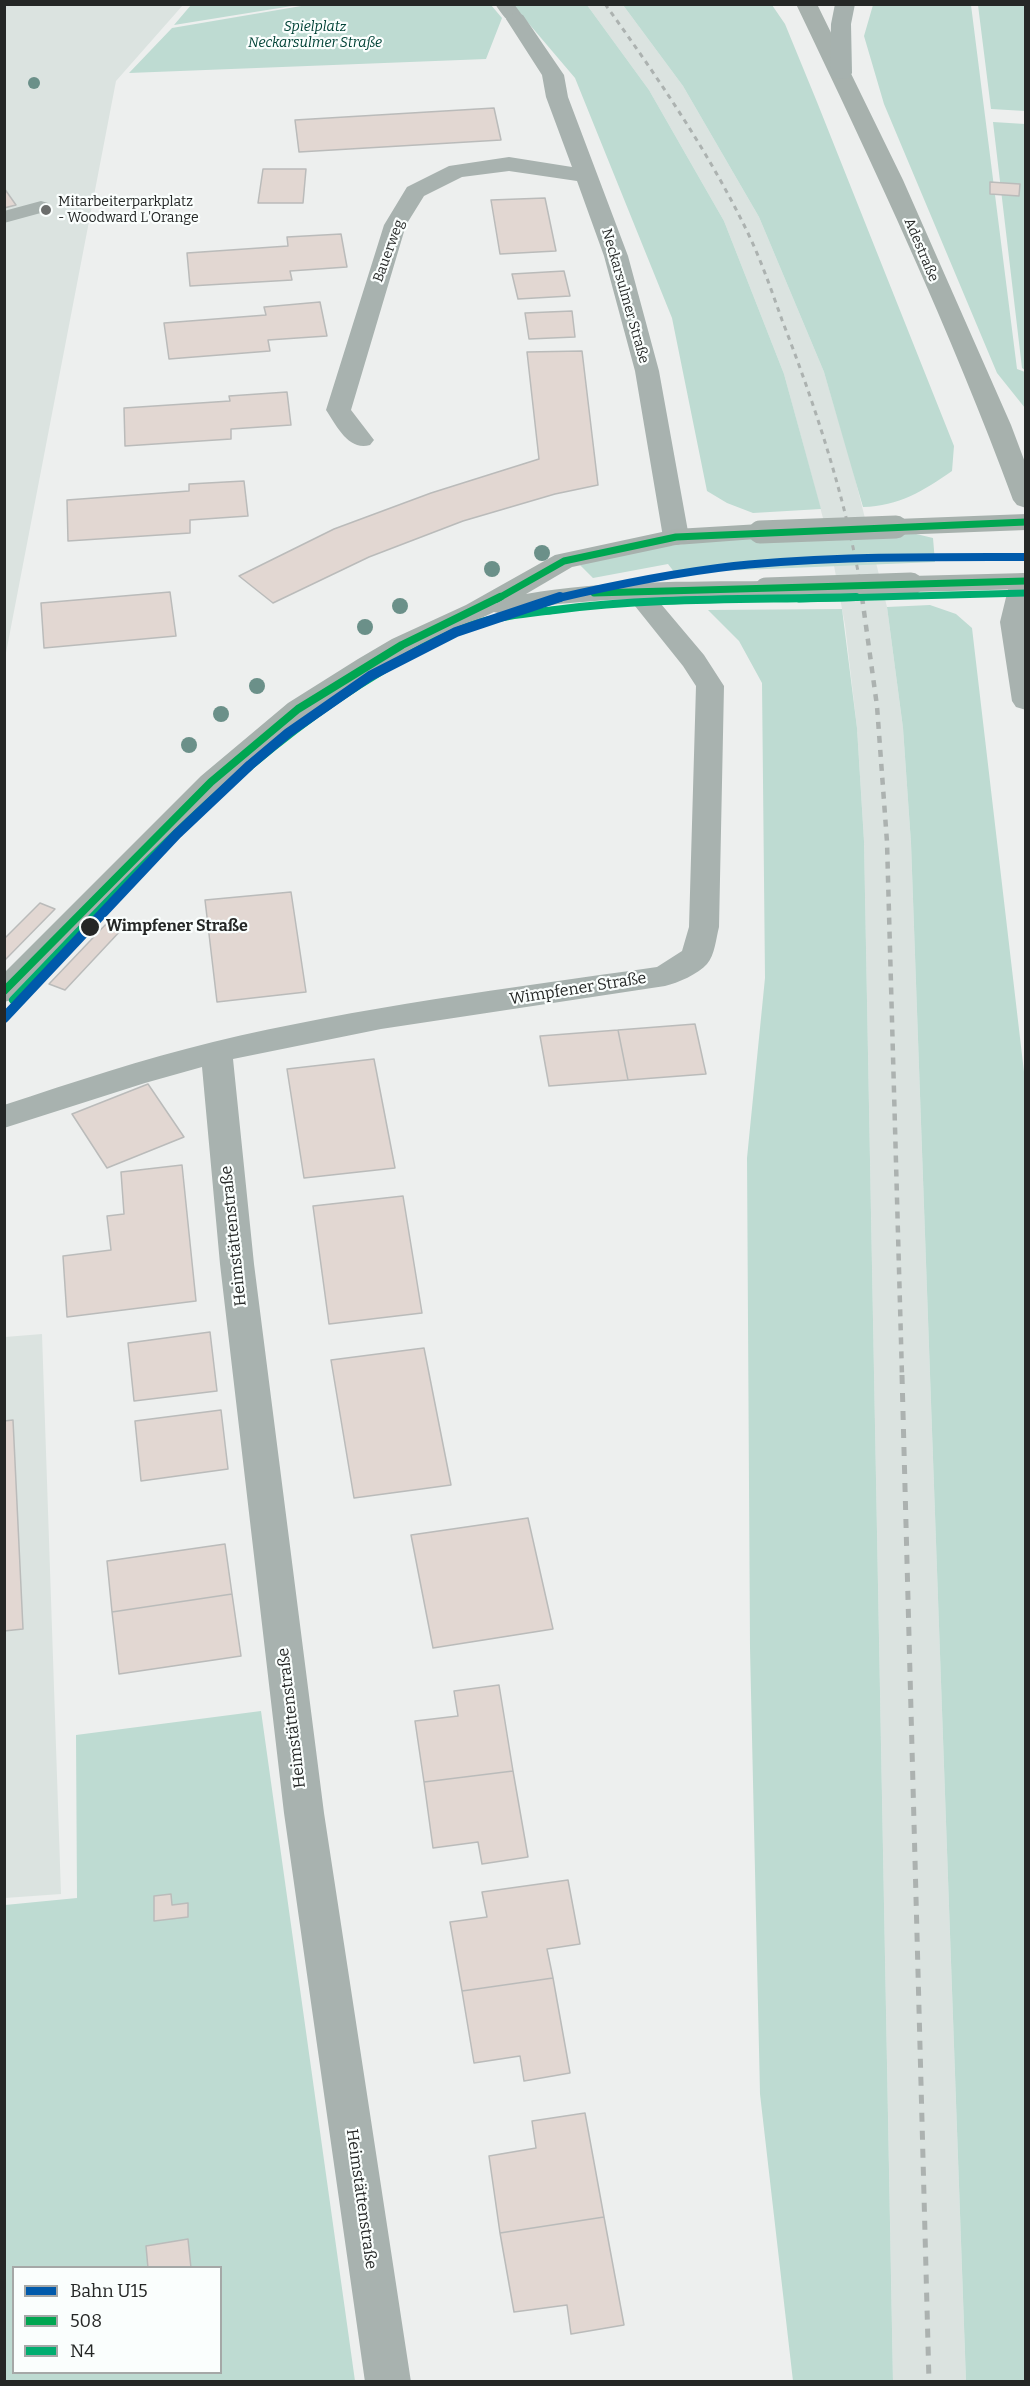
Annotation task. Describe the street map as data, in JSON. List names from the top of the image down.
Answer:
{
  "streets": {
    "main road": ["Adestraße"],
    "street": [
      "Bauerweg",
      "Neckarsulmer Straße",
      "Wimpfener Straße",
      "Heimstättenstraße"
    ]
  },
  "crossings": [
    ["Bauerweg", "Neckarsulmer Straße"],
    ["Wimpfener Straße", "Heimstättenstraße"]
  ],
  "parks": ["Spielplatz Neckarsulmer Straße"],
  "places": ["Mitarbeiterparkplatz - Woodward L'Orange", "Wimpfener Straße"],
  "lines": ["transit line 508", "rail line U15", "transit line N4"],
  "legend": ["Bahn U15", "508", "N4"]
}
